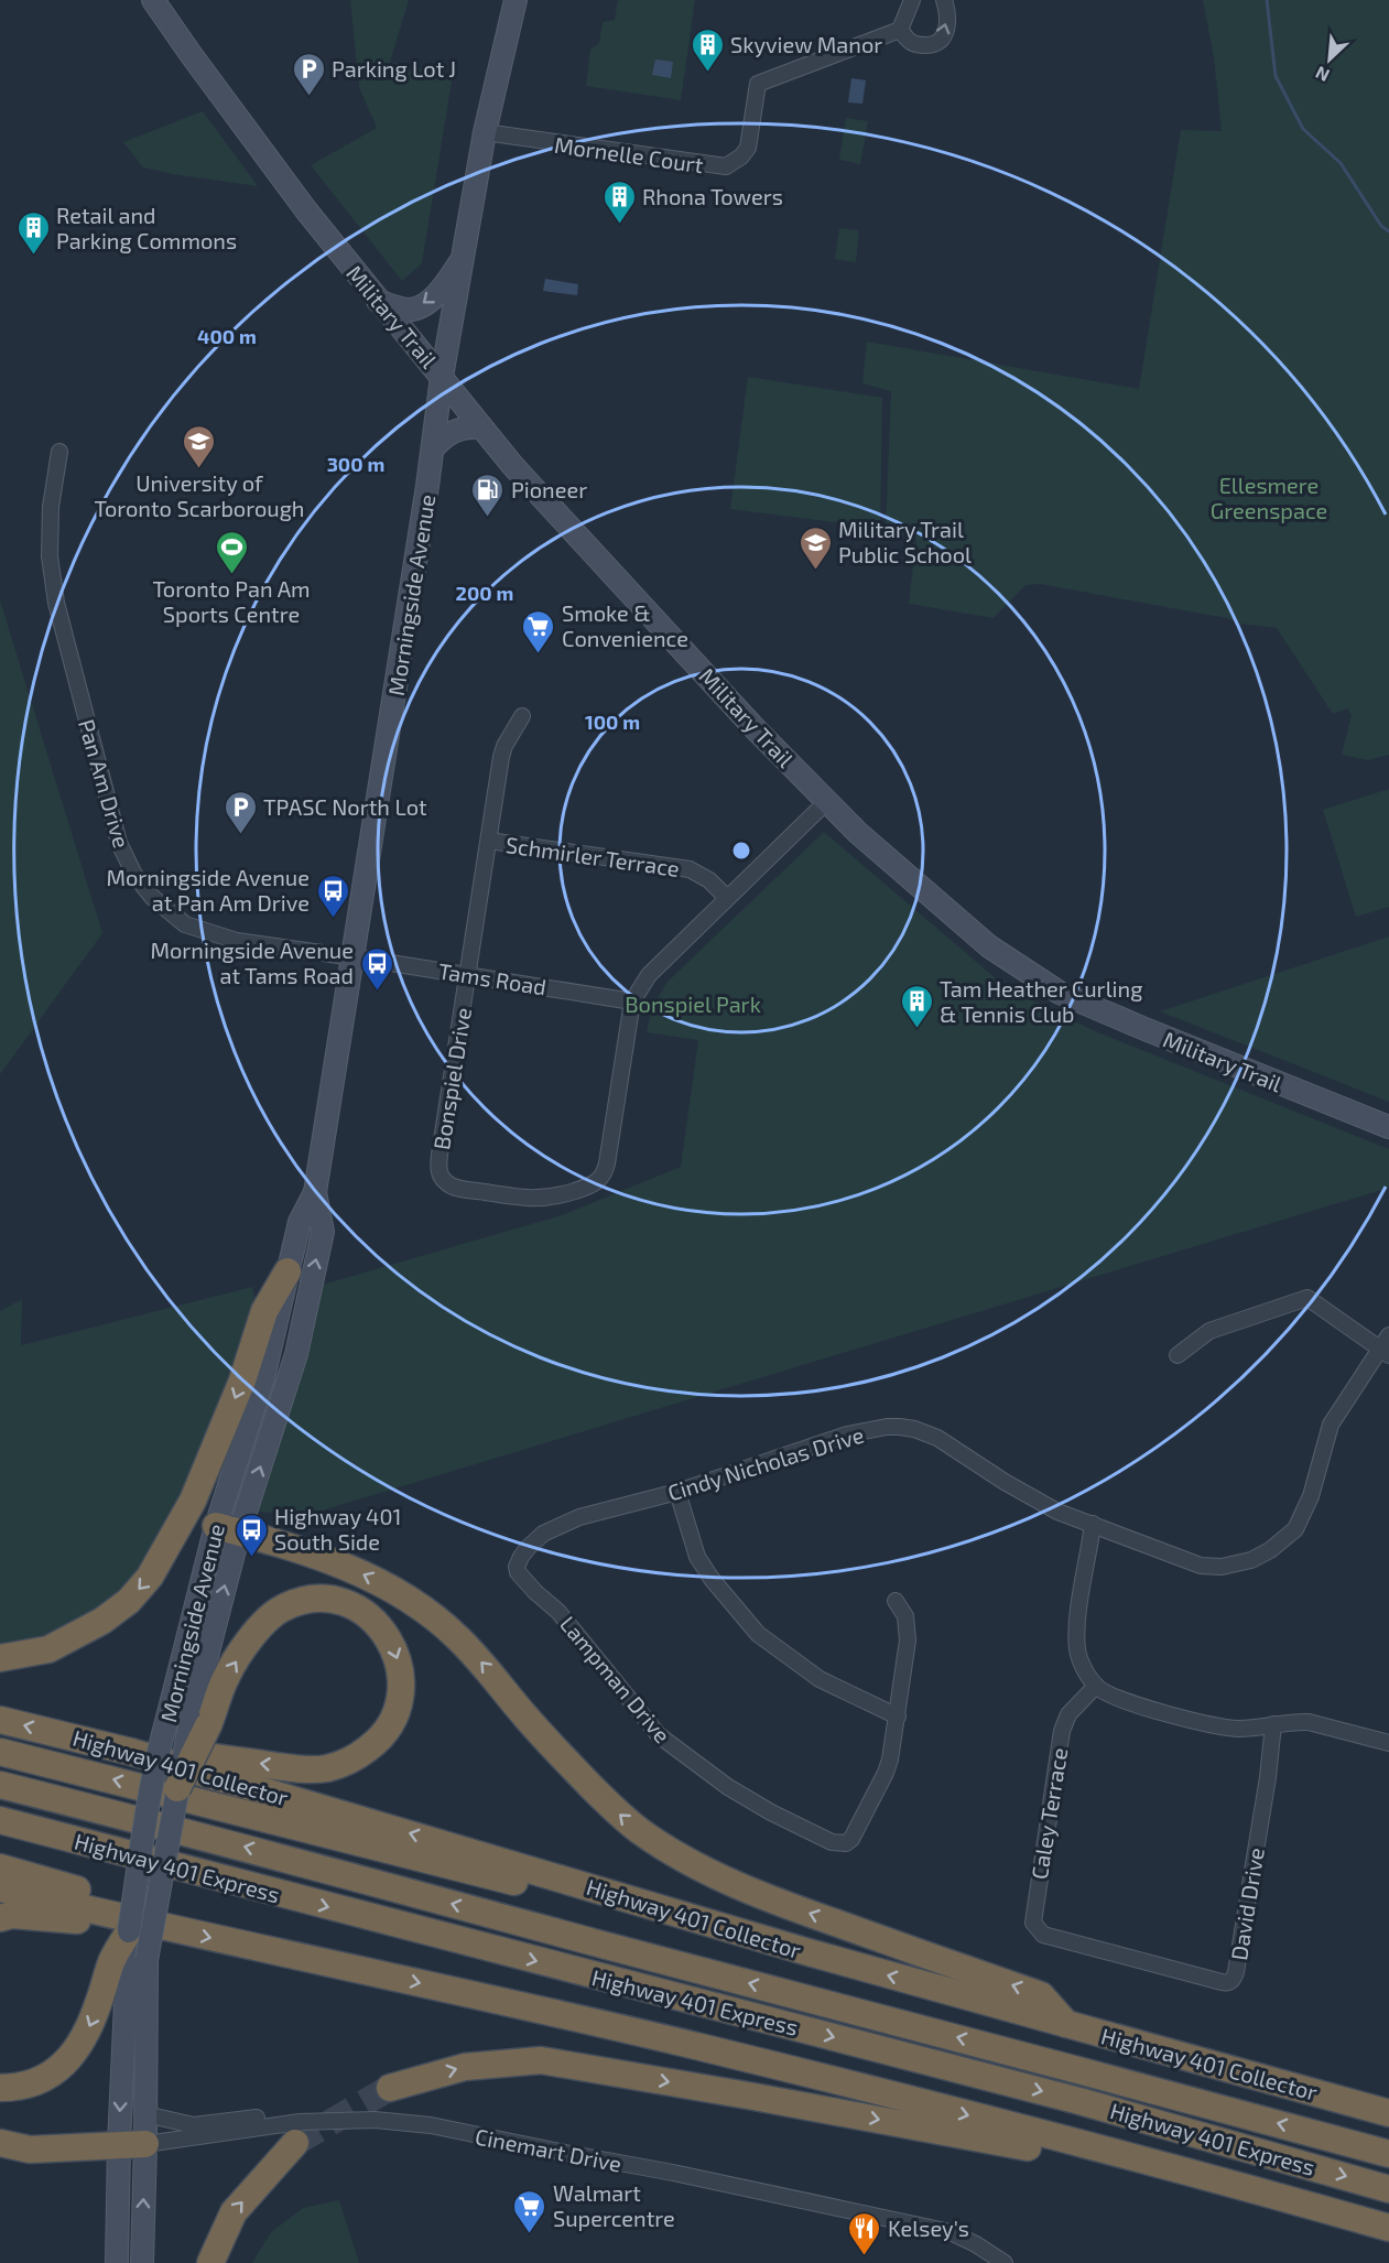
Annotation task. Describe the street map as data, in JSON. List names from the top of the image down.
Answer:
{
  "streets": {
    "highway": ["Highway 401 Collector", "Highway 401 Express"],
    "main road": ["Military Trail", "Morningside Avenue"],
    "street": [
      "Mornelle Court",
      "Pan Am Drive",
      "Schmirler Terrace",
      "Tams Road",
      "Bonspiel Drive",
      "Cindy Nicholas Drive",
      "Lampman Drive",
      "Caley Terrace",
      "David Drive",
      "Cinemart Drive"
    ]
  },
  "crossings": [
    ["Mornelle Court", "Morningside Avenue"],
    ["Military Trail", "Morningside Avenue"],
    ["Military Trail", "Bonspiel Drive"],
    ["Morningside Avenue", "Pan Am Drive"],
    ["Morningside Avenue", "Tams Road"],
    ["Morningside Avenue", "Cinemart Drive"],
    ["Pan Am Drive", "Tams Road"],
    ["Schmirler Terrace", "Bonspiel Drive"],
    ["Tams Road", "Bonspiel Drive"],
    ["Cindy Nicholas Drive", "Lampman Drive"],
    ["Caley Terrace", "David Drive"]
  ],
  "parks": ["Ellesmere Greenspace", "Bonspiel Park"],
  "places": {
    "building": [
      "Skyview Manor",
      "Rhona Towers",
      "Retail and Parking Commons",
      "Tam Heather Curling & Tennis Club"
    ],
    "parking": ["Parking Lot J", "TPASC North Lot"],
    "school or university": ["University of Toronto Scarborough", "Military Trail Public School"],
    "fuel station": ["Pioneer"],
    "sports": ["Toronto Pan Am Sports Centre"],
    "supermarket": ["Smoke & Convenience", "Walmart Supercentre"],
    "bus stop": ["Morningside Avenue at Pan Am Drive", "Morningside Avenue at Tams Road", "Highway 401 South Side"],
    "restaurant": ["Kelsey's"]
  },
  "north": "bottom left",
  "rings": [
    "400 m",
    "300 m",
    "200 m",
    "100 m"
  ]
}
